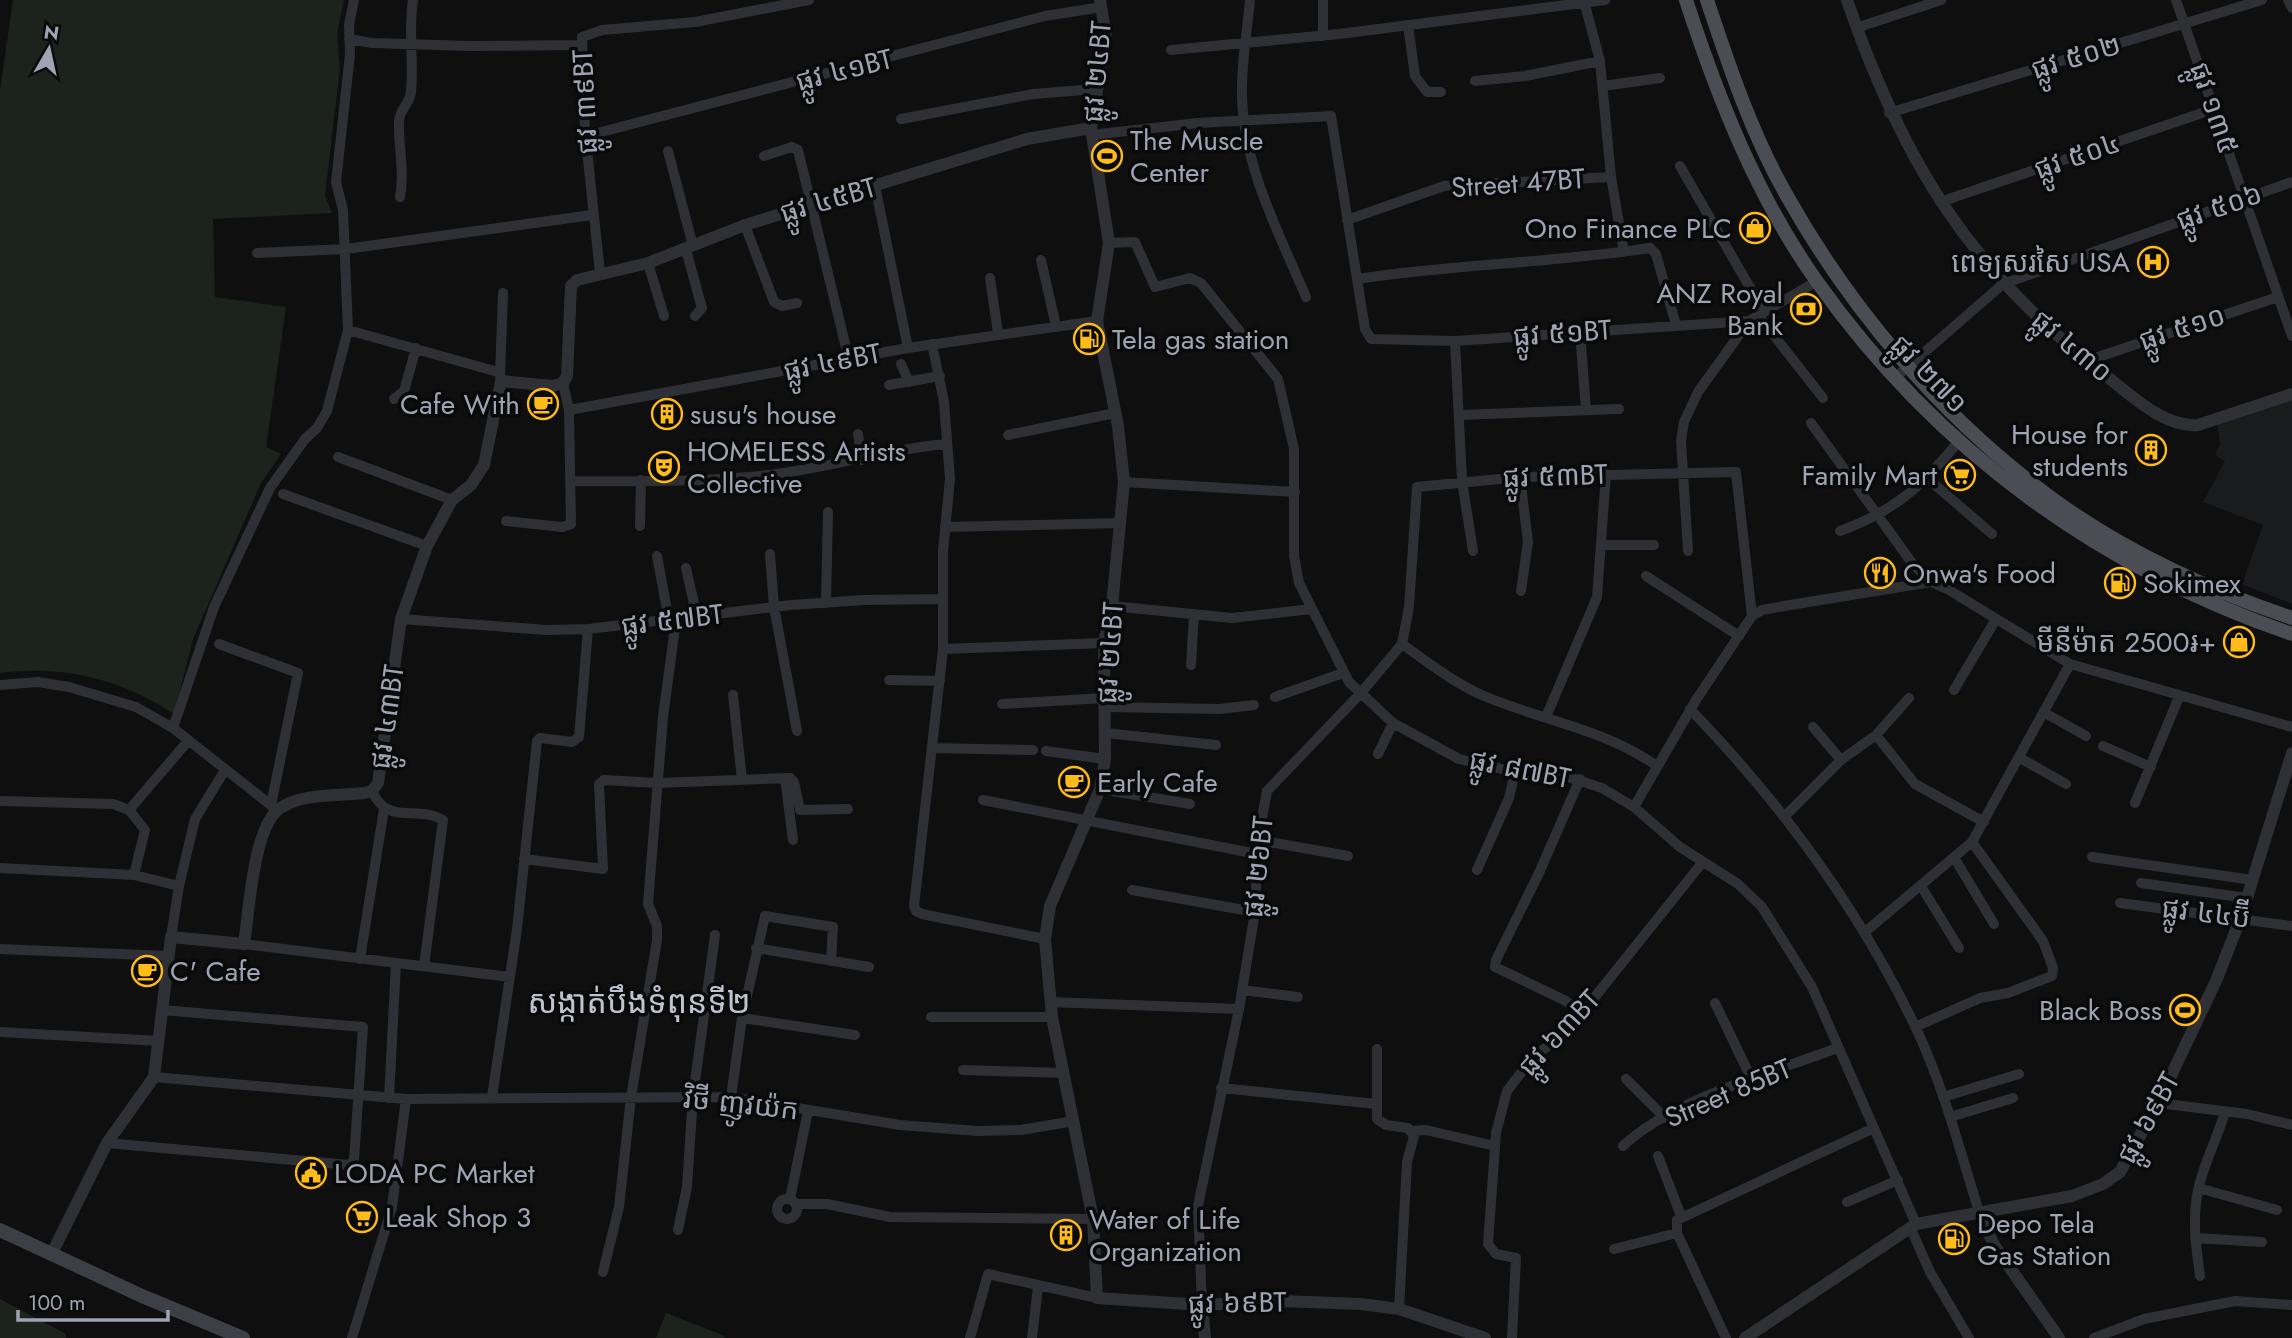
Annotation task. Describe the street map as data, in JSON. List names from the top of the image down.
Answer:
{
  "streets": {
    "main road": ["ផ្លូវ ២៧១"],
    "street": [
      "ផ្លូវ ៥០២",
      "ផ្លូវ ៤១BT",
      "ផ្លូវ ២៤BT",
      "ផ្លូវ ៣៩BT",
      "ផ្លូវ ១៣៥",
      "ផ្លូវ ៥០៤",
      "Street 47BT",
      "ផ្លូវ ៤៥BT",
      "ផ្លូវ ៥០៦",
      "ផ្លូវ ៥១០",
      "ផ្លូវ ៥១BT",
      "ផ្លូវ ៤៣០",
      "ផ្លូវ ៤៩BT",
      "ផ្លូវ ៥៣BT",
      "ផ្លូវ ៥៧BT",
      "ផ្លូវ ៤៣BT",
      "ផ្លូវ ៨៧BT",
      "ផ្លូវ ២៦BT",
      "ផ្លូវ ៤៤ប៊ី",
      "ផ្លូវ ៦៣BT",
      "Street 85BT",
      "វិថី ញូវយ៉ក",
      "ផ្លូវ ៦៩BT"
    ]
  },
  "crossings": [
    ["ផ្លូវ ៥០២", "ផ្លូវ ១៣៥"],
    ["ផ្លូវ ៥០២", "ផ្លូវ ៤៣០"],
    ["ផ្លូវ ៤១BT", "ផ្លូវ ២៤BT"],
    ["ផ្លូវ ៤១BT", "ផ្លូវ ៣៩BT"],
    ["ផ្លូវ ២៤BT", "ផ្លូវ ៤៥BT"],
    ["ផ្លូវ ២៤BT", "ផ្លូវ ៤៩BT"],
    ["ផ្លូវ ២៤BT", "ផ្លូវ ៨៧BT"],
    ["ផ្លូវ ២៤BT", "វិថី ញូវយ៉ក"],
    ["ផ្លូវ ២៤BT", "ផ្លូវ ៦៩BT"],
    ["ផ្លូវ ៣៩BT", "ផ្លូវ ៤៥BT"],
    ["ផ្លូវ ១៣៥", "ផ្លូវ ៥០៤"],
    ["ផ្លូវ ១៣៥", "ផ្លូវ ៥០៦"],
    ["ផ្លូវ ១៣៥", "ផ្លូវ ៥១០"],
    ["ផ្លូវ ៥០៤", "ផ្លូវ ៤៣០"],
    ["ផ្លូវ ៥០៦", "ផ្លូវ ៤៣០"],
    ["ផ្លូវ ៥០៦", "ផ្លូវ ២៧១"],
    ["ផ្លូវ ៥១០", "ផ្លូវ ៤៣០"],
    ["ផ្លូវ ៥៣BT", "ផ្លូវ ២៦BT"],
    ["ផ្លូវ ៥៧BT", "ផ្លូវ ៤៣BT"],
    ["ផ្លូវ ៨៧BT", "ផ្លូវ ២៦BT"],
    ["ផ្លូវ ៨៧BT", "ផ្លូវ ៦៣BT"],
    ["ផ្លូវ ៨៧BT", "Street 85BT"],
    ["ផ្លូវ ៨៧BT", "ផ្លូវ ៦៩BT"],
    ["ផ្លូវ ២៦BT", "ផ្លូវ ៦៩BT"],
    ["ផ្លូវ ៤៤ប៊ី", "ផ្លូវ ៦៩BT"]
  ],
  "districts": ["សង្កាត់បឹងទំពុនទី២"],
  "places": {
    "sports": ["The Muscle Center", "Black Boss"],
    "shop": ["Ono Finance PLC", "មីនីម៉ាត 2500៛+"],
    "hospital": ["ពេទ្យសរសៃ USA"],
    "bank": ["ANZ Royal Bank"],
    "fuel station": ["Tela gas station", "Sokimex", "Depo Tela Gas Station"],
    "cafe": ["Cafe With", "Early Cafe", "C' Cafe"],
    "building": ["susu's house", "House for students", "Water of Life Organization"],
    "theatre": ["HOMELESS Artists Collective"],
    "supermarket": ["Family Mart", "Leak Shop 3"],
    "restaurant": ["Onwa's Food"],
    "public building": ["LODA PC Market"]
  },
  "scale_bar": "100 m",
  "north": "top"
}
